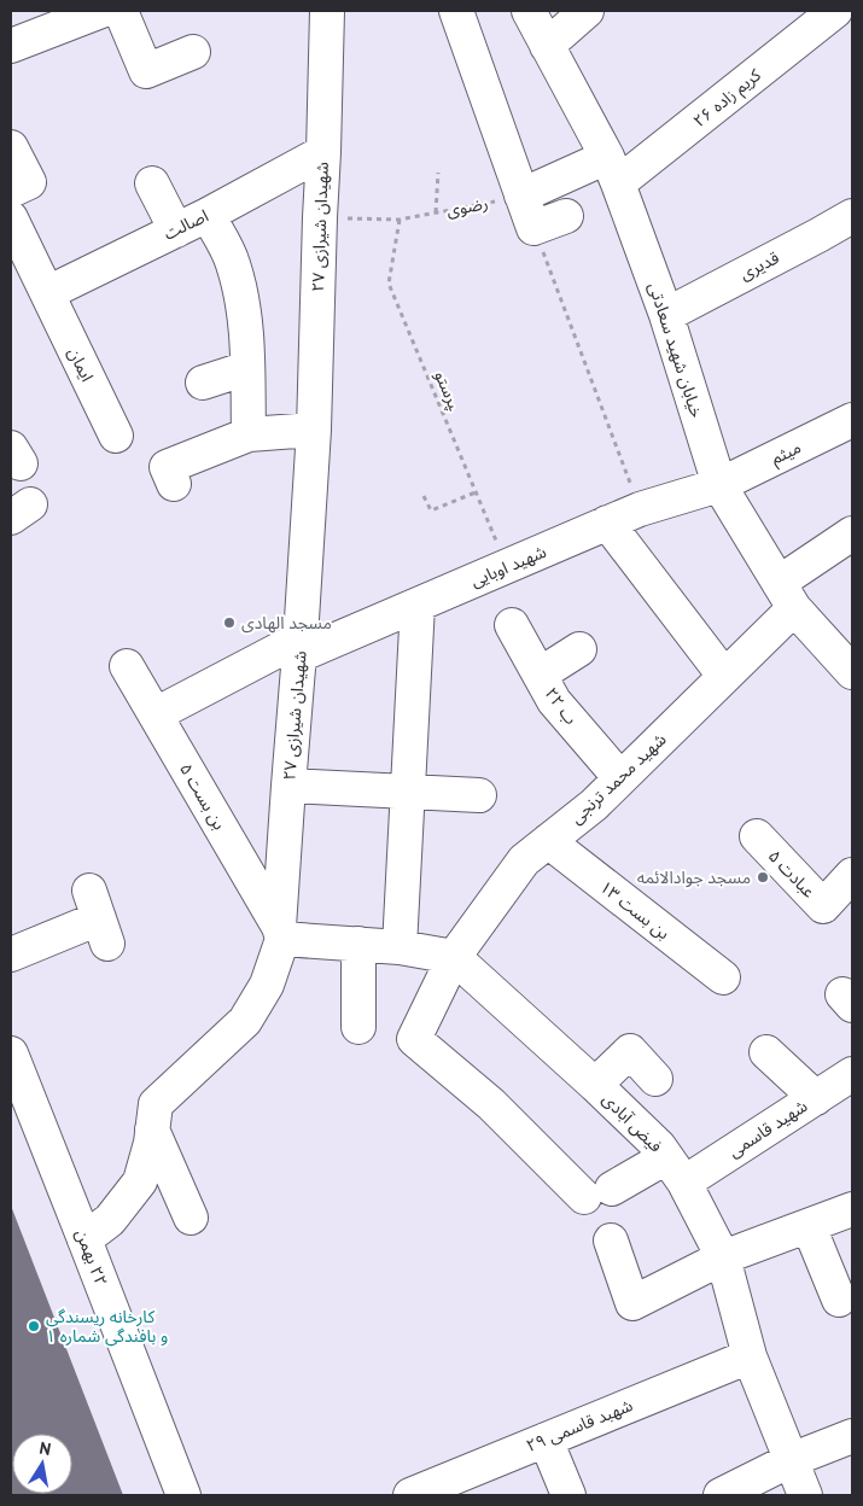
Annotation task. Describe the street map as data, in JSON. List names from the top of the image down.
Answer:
{
  "streets": {
    "street": [
      "کریم زاده ۲۶",
      "اصالت",
      "شهیدان شیرازی ۲۷",
      "قدیری",
      "خیابان شهید سعادتی",
      "ایمان",
      "میثم",
      "شهید اوبایی",
      "ب ۲۲",
      "شهید محمد ترنجی",
      "بن بست ۵",
      "عبادت ۵",
      "بن بست ۱۳",
      "فیض آبادی",
      "شهید قاسمی",
      "٢٢ بهمن",
      "شهبد قاسمی ۲۹"
    ],
    "path": ["رضوی", "‍‍‍‍‍پرستو"]
  },
  "crossings": [
    ["کریم زاده ۲۶", "خیابان شهید سعادتی"],
    ["رضوی", "شهیدان شیرازی ۲۷"],
    ["رضوی", "‍‍‍‍‍پرستو"],
    ["اصالت", "شهیدان شیرازی ۲۷"],
    ["اصالت", "ایمان"],
    ["شهیدان شیرازی ۲۷", "شهید اوبایی"],
    ["شهیدان شیرازی ۲۷", "بن بست ۵"],
    ["شهیدان شیرازی ۲۷", "٢٢ بهمن"],
    ["قدیری", "خیابان شهید سعادتی"],
    ["خیابان شهید سعادتی", "میثم"],
    ["خیابان شهید سعادتی", "شهید اوبایی"],
    ["خیابان شهید سعادتی", "شهید محمد ترنجی"],
    ["‍‍‍‍‍پرستو", "شهید اوبایی"],
    ["میثم", "شهید اوبایی"],
    ["شهید اوبایی", "بن بست ۵"],
    ["ب ۲۲", "شهید محمد ترنجی"],
    ["شهید محمد ترنجی", "بن بست ۱۳"],
    ["شهید محمد ترنجی", "فیض آبادی"],
    ["شهید محمد ترنجی", "شهید قاسمی"],
    ["فیض آبادی", "شهید قاسمی"],
    ["فیض آبادی", "شهبد قاسمی ۲۹"]
  ],
  "places": ["مسجد الهادی", "مسجد جوادالائمه", "کارخانه ریسندگی و بافندگی شماره ۱"],
  "north": "top"
}
